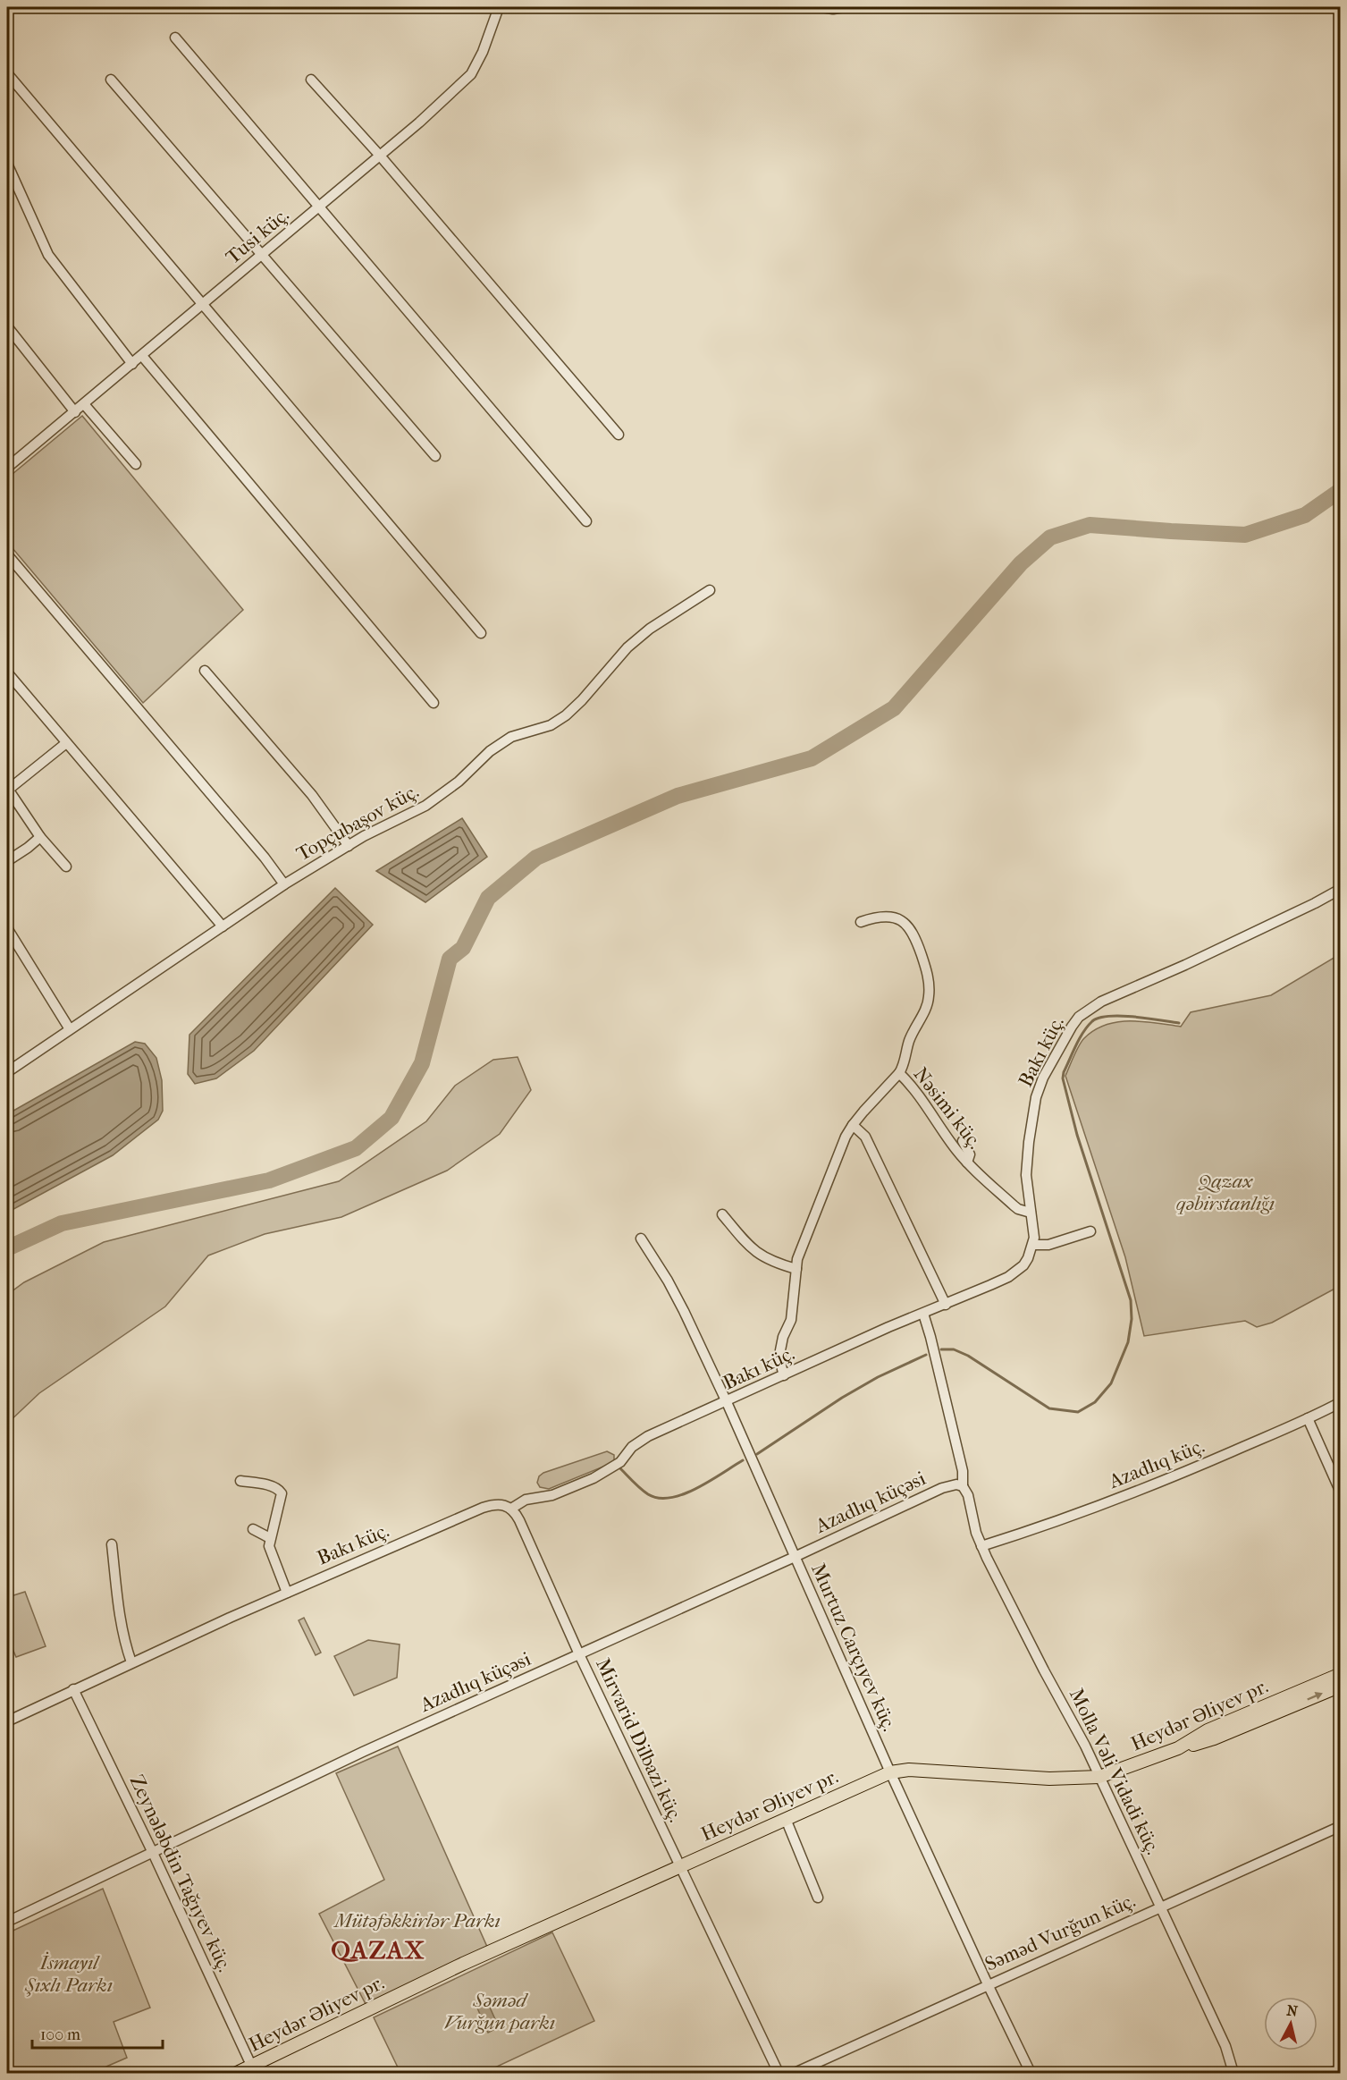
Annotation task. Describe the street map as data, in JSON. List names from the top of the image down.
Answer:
{
  "streets": {
    "main road": ["Heydər Əliyev pr."],
    "street": [
      "Tusi küç.",
      "Topçubaşov küç.",
      "Bakı küç.",
      "Nəsimi küç.",
      "Azadlıq küç.",
      "Azadlıq küçəsi",
      "Murtuz Carçıyev küç.",
      "Mirvarid Dilbazi küç.",
      "Molla Vəli Vidadi küç.",
      "Zeynələbdin Tağıyev küç.",
      "Səməd Vurğun küç."
    ]
  },
  "crossings": [
    ["Bakı küç.", "Nəsimi küç."],
    ["Bakı küç.", "Murtuz Carçıyev küç."],
    ["Bakı küç.", "Mirvarid Dilbazi küç."],
    ["Bakı küç.", "Molla Vəli Vidadi küç."],
    ["Bakı küç.", "Zeynələbdin Tağıyev küç."],
    ["Azadlıq küç.", "Molla Vəli Vidadi küç."],
    ["Azadlıq küçəsi", "Murtuz Carçıyev küç."],
    ["Azadlıq küçəsi", "Mirvarid Dilbazi küç."],
    ["Azadlıq küçəsi", "Molla Vəli Vidadi küç."],
    ["Azadlıq küçəsi", "Zeynələbdin Tağıyev küç."],
    ["Murtuz Carçıyev küç.", "Heydər Əliyev pr."],
    ["Murtuz Carçıyev küç.", "Səməd Vurğun küç."],
    ["Heydər Əliyev pr.", "Mirvarid Dilbazi küç."],
    ["Heydər Əliyev pr.", "Molla Vəli Vidadi küç."],
    ["Heydər Əliyev pr.", "Zeynələbdin Tağıyev küç."],
    ["Molla Vəli Vidadi küç.", "Səməd Vurğun küç."]
  ],
  "districts": ["QAZAX"],
  "parks": [
    "Qazax qəbirstanlığı",
    "Mütəfəkkirlər Parkı",
    "İsmayıl Şıxlı Parkı",
    "Səməd Vurğun parkı"
  ],
  "scale_bar": "100 m",
  "north": "top"
}
